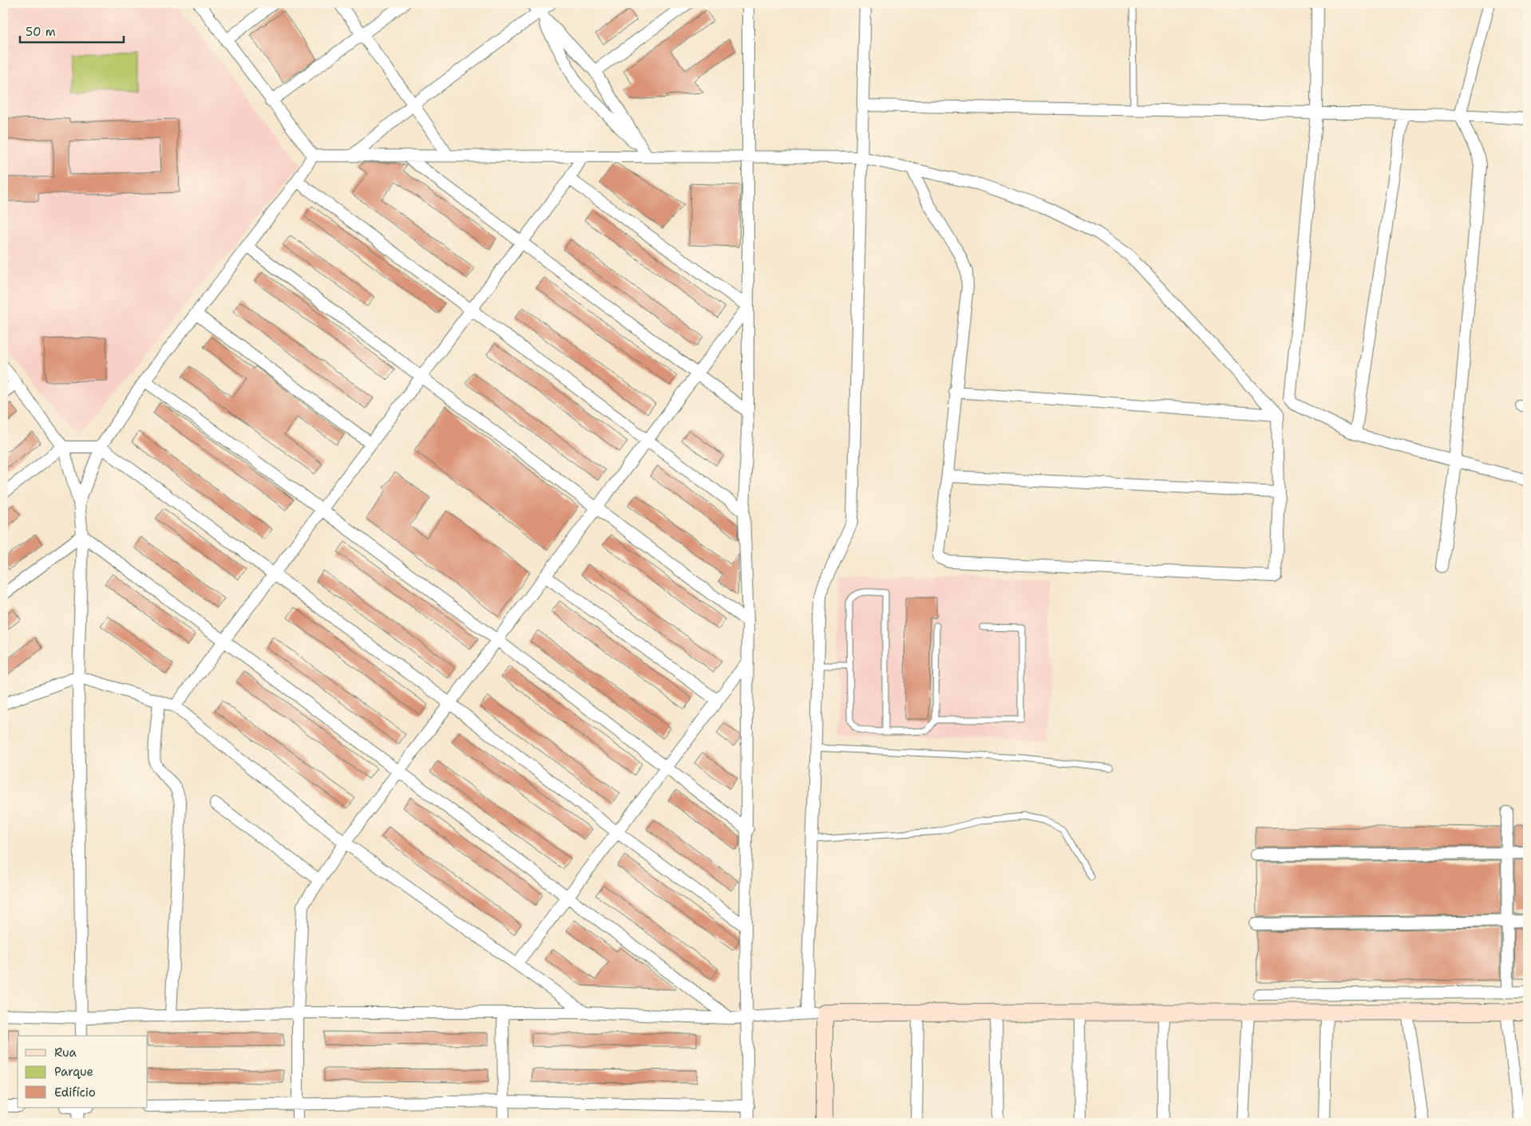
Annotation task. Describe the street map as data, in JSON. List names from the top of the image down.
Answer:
{
  "legend": ["Rua", "Parque", "Edifício"],
  "scale_bar": "50 m"
}
